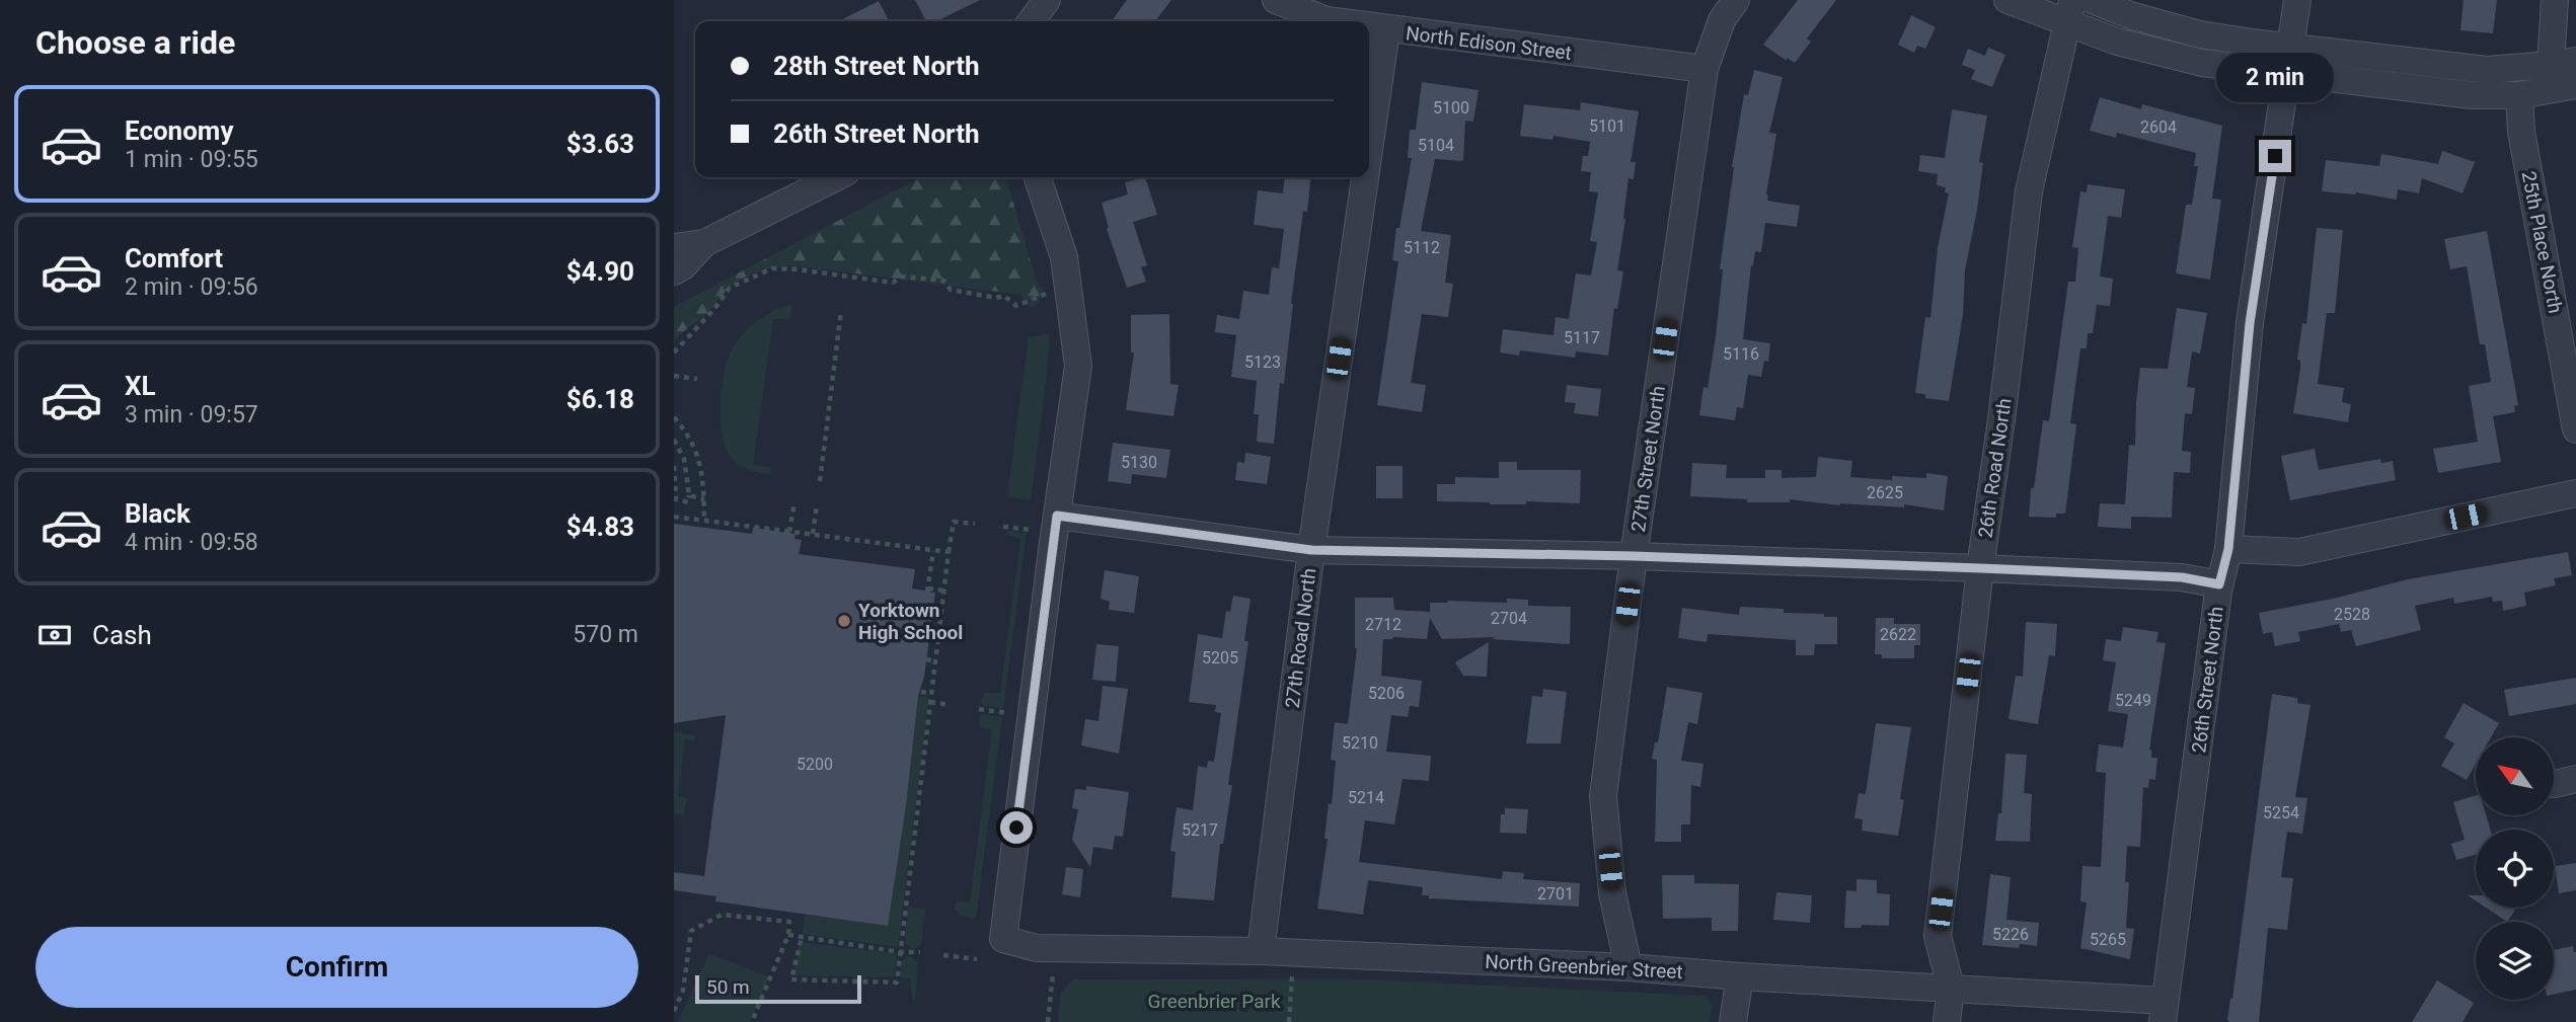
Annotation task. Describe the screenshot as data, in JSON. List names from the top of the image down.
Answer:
{
  "streets": {
    "street": [
      "North Edison Street",
      "25th Place North",
      "27th Street North",
      "26th Road North",
      "27th Road North",
      "26th Street North",
      "North Greenbrier Street"
    ]
  },
  "crossings": [
    ["North Edison Street", "27th Street North"],
    ["North Edison Street", "27th Road North"],
    ["27th Street North", "North Greenbrier Street"],
    ["26th Road North", "North Greenbrier Street"],
    ["27th Road North", "North Greenbrier Street"],
    ["26th Street North", "North Greenbrier Street"]
  ],
  "parks": ["Greenbrier Park"],
  "places": ["Yorktown High School"],
  "house_numbers": [
    "5100",
    "5101",
    "2604",
    "5104",
    "5112",
    "5117",
    "5116",
    "5123",
    "5130",
    "2625",
    "2528",
    "2704",
    "2712",
    "2622",
    "5205",
    "5206",
    "5249",
    "5210",
    "5200",
    "5214",
    "5254",
    "5217",
    "2701",
    "5226",
    "5265"
  ],
  "scale_bar": "50 m",
  "north": "top left",
  "page": {
    "heading": "Choose a ride",
    "banner": ["28th Street North", "26th Street North"],
    "bubble": "2 min",
    "list": [
      {
        "name": "Economy",
        "note": "1 min · 09:55",
        "value": "$3.63"
      },
      {
        "name": "Comfort",
        "note": "2 min · 09:56",
        "value": "$4.90"
      },
      {
        "name": "XL",
        "note": "3 min · 09:57",
        "value": "$6.18"
      },
      {
        "name": "Black",
        "note": "4 min · 09:58",
        "value": "$4.83"
      }
    ],
    "pay": ["Cash", "570 m"],
    "buttons": "Confirm",
    "scale": "50 m"
  }
}
